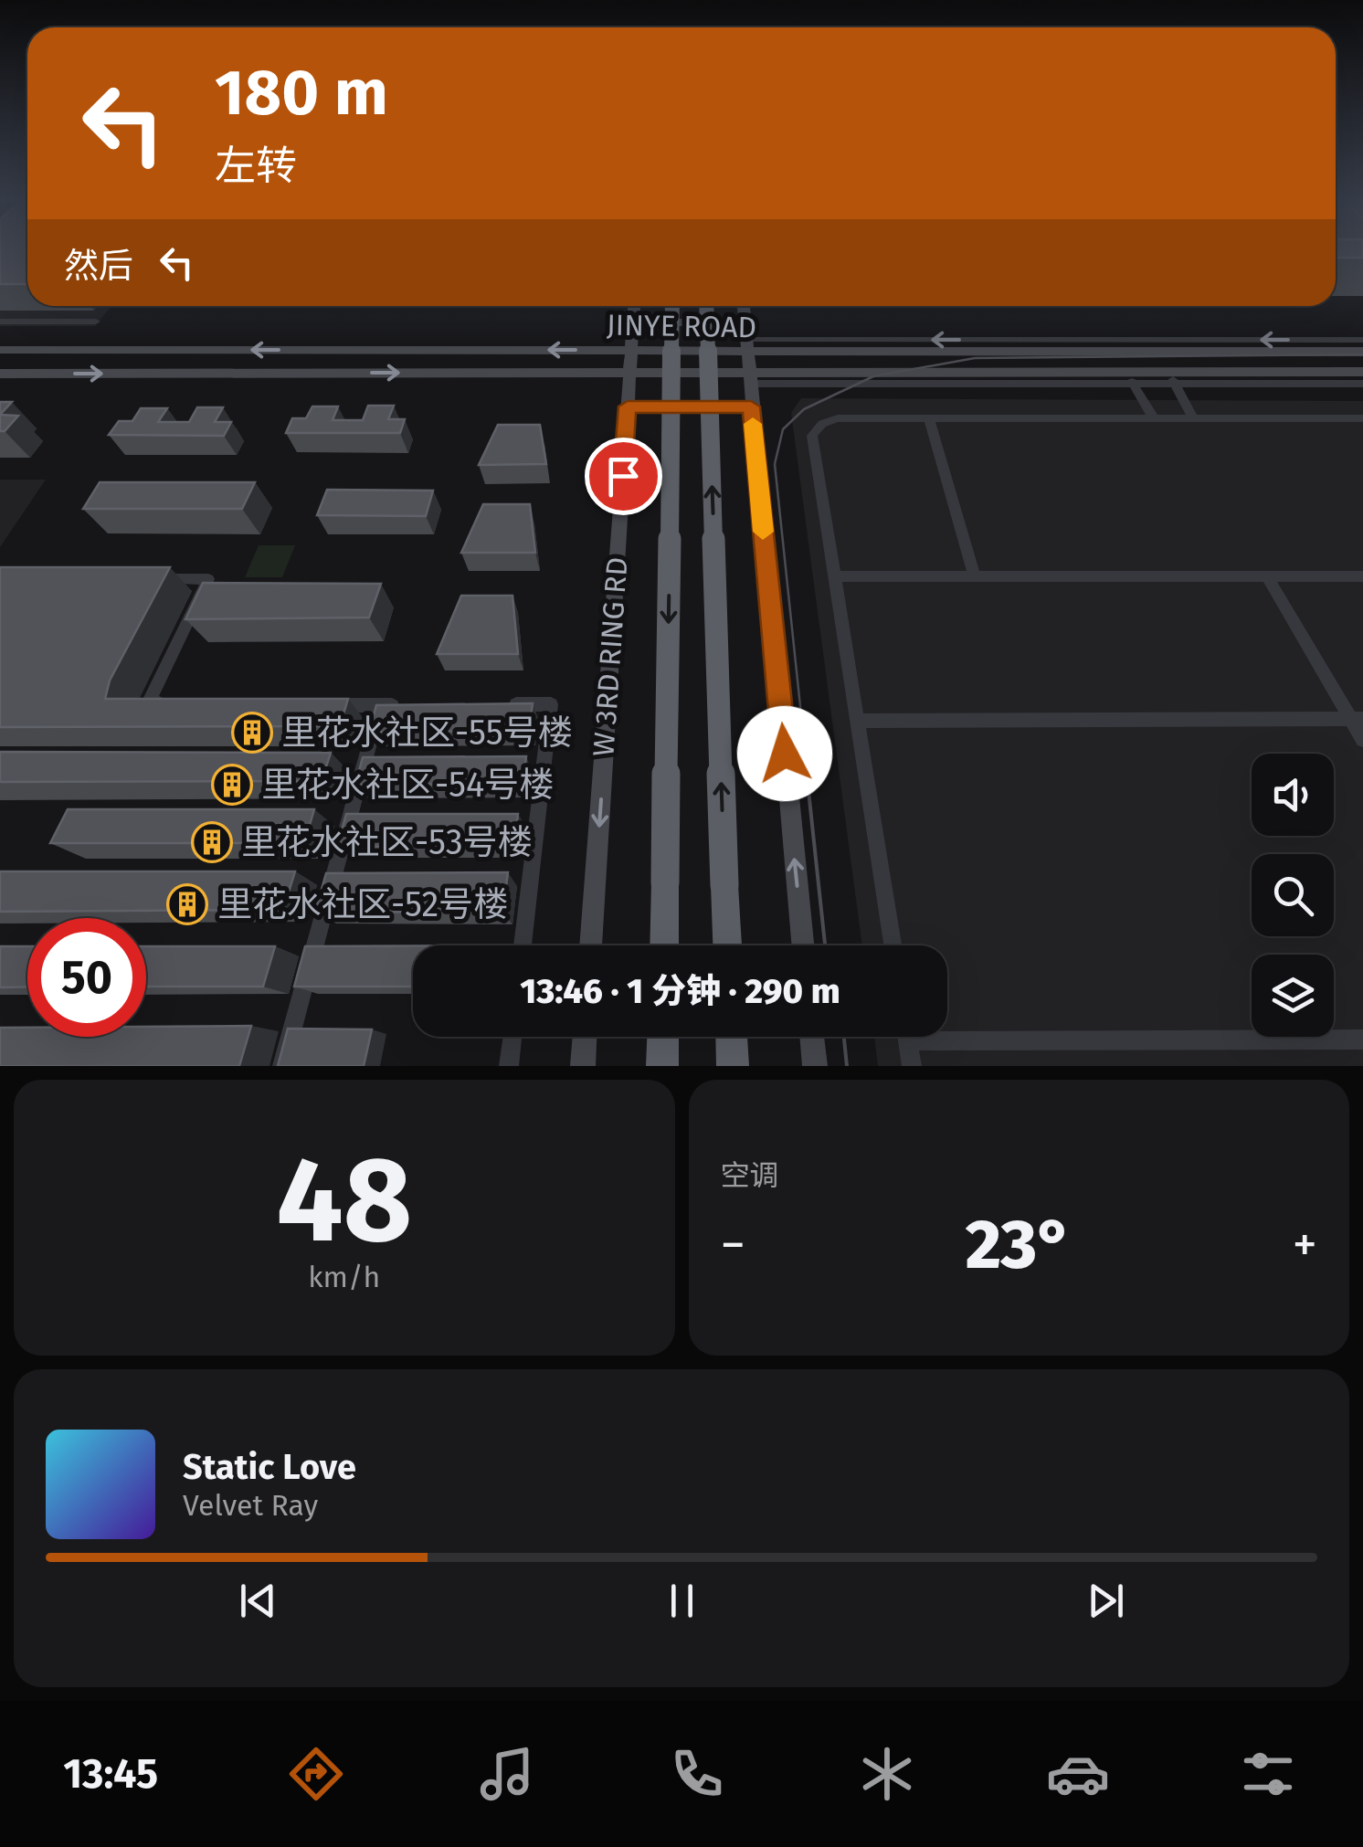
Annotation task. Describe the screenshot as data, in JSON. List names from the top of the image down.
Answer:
{
  "streets": {
    "highway": ["W 3RD RING RD"],
    "main road": ["JINYE ROAD"]
  },
  "crossings": [
    ["JINYE ROAD", "W 3RD RING RD"]
  ],
  "places": {
    "building": [
      "里花水社区-55号楼",
      "里花水社区-54号楼",
      "里花水社区-53号楼",
      "里花水社区-52号楼"
    ]
  },
  "page": {
    "turn": ["180 m", "左转"],
    "then": "然后",
    "limit": "50",
    "trip": "13:46 · 1 分钟 · 290 m",
    "tile": [
      ["48", "km/h"],
      "空调"
    ],
    "heat": ["−", "23°", "+"],
    "song": ["Static Love", "Velvet Ray"],
    "tabs": "13:45"
  }
}
